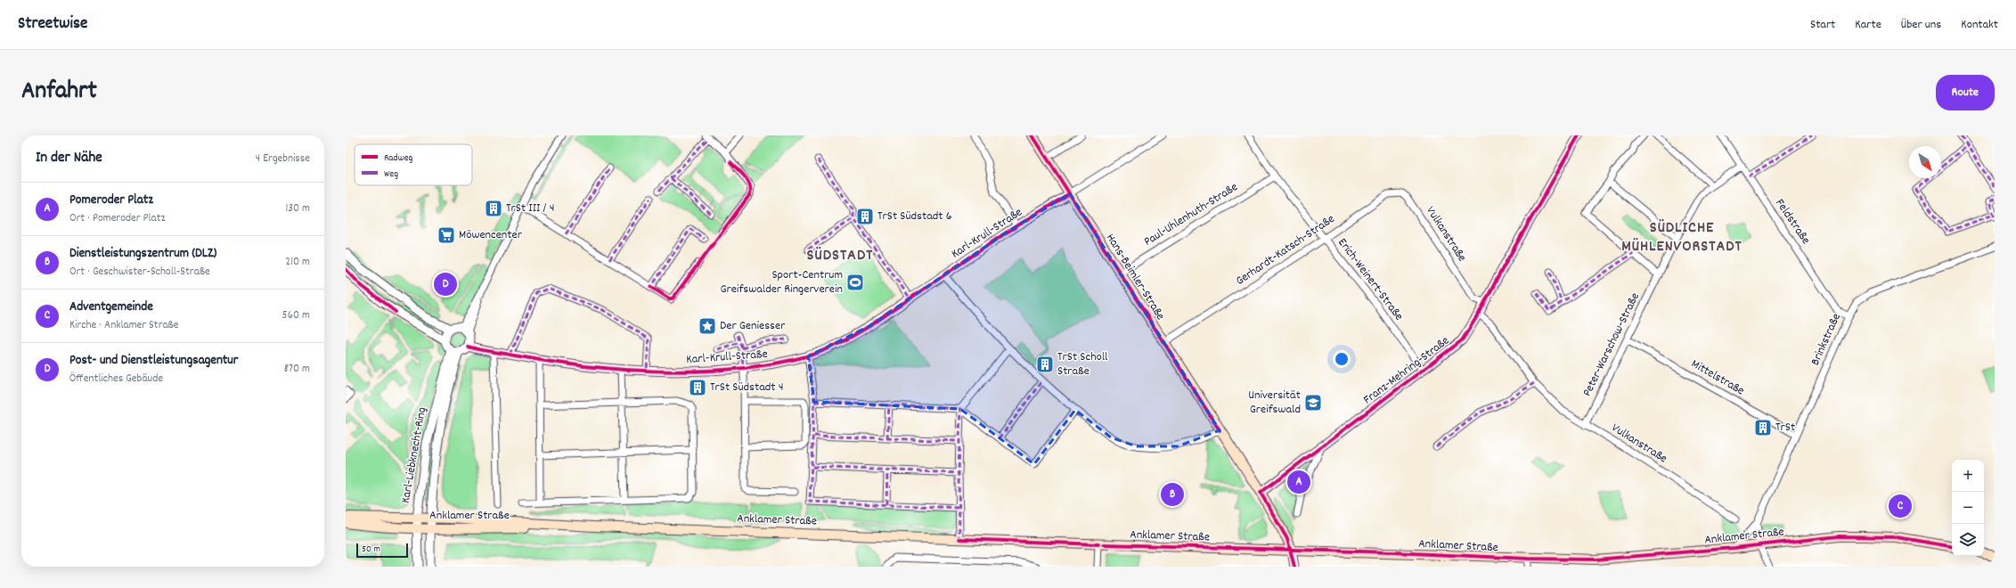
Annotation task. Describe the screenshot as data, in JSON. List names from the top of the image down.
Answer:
{
  "streets": {
    "main road": ["Hans-Beimler-Straße", "Anklamer Straße"],
    "street": [
      "Paul-Uhlenhuth-Straße",
      "Feldstraße",
      "Karl-Krull-Straße",
      "Vulkanstraße",
      "Gerhardt-Katsch-Straße",
      "Erich-Weinert-Straße",
      "Brinkstraße",
      "Peter-Warschow-Straße",
      "Franz-Mehring-Straße",
      "Mittelstraße",
      "Karl-Liebknecht-Ring"
    ]
  },
  "crossings": [
    ["Paul-Uhlenhuth-Straße", "Hans-Beimler-Straße"],
    ["Paul-Uhlenhuth-Straße", "Erich-Weinert-Straße"],
    ["Feldstraße", "Brinkstraße"],
    ["Feldstraße", "Peter-Warschow-Straße"],
    ["Karl-Krull-Straße", "Hans-Beimler-Straße"],
    ["Karl-Krull-Straße", "Anklamer Straße"],
    ["Vulkanstraße", "Gerhardt-Katsch-Straße"],
    ["Vulkanstraße", "Peter-Warschow-Straße"],
    ["Vulkanstraße", "Franz-Mehring-Straße"],
    ["Gerhardt-Katsch-Straße", "Hans-Beimler-Straße"],
    ["Gerhardt-Katsch-Straße", "Erich-Weinert-Straße"],
    ["Hans-Beimler-Straße", "Franz-Mehring-Straße"],
    ["Hans-Beimler-Straße", "Anklamer Straße"],
    ["Erich-Weinert-Straße", "Franz-Mehring-Straße"],
    ["Brinkstraße", "Mittelstraße"],
    ["Brinkstraße", "Anklamer Straße"],
    ["Peter-Warschow-Straße", "Mittelstraße"],
    ["Karl-Liebknecht-Ring", "Anklamer Straße"]
  ],
  "districts": ["SÜDLICHE MÜHLENVORSTADT", "SÜDSTADT"],
  "places": {
    "building": [
      "TrSt III / 4",
      "TrSt Südstadt 6",
      "TrSt Scholl Straße",
      "TrSt Südstadt 4",
      "TrSt"
    ],
    "supermarket": ["Möwencenter"],
    "sports": ["Sport-Centrum Greifswalder Ringerverein"],
    "place": ["Der Geniesser"],
    "school or university": ["Universität Greifswald"]
  },
  "legend": ["Radweg", "Weg"],
  "scale_bar": "50 m",
  "north": "bottom right",
  "page": {
    "header": "Streetwise",
    "nav": [
      "Start",
      "Karte",
      "Über uns",
      "Kontakt"
    ],
    "title": "Anfahrt",
    "buttons": "Route",
    "heading": ["In der Nähe", "4 Ergebnisse"],
    "list": [
      {
        "mark": "A",
        "name": "Pomeroder Platz",
        "note": "Ort · Pomeroder Platz",
        "value": "130 m"
      },
      {
        "mark": "B",
        "name": "Dienstleistungszentrum (DLZ)",
        "note": "Ort · Geschwister-Scholl-Straße",
        "value": "210 m"
      },
      {
        "mark": "C",
        "name": "Adventgemeinde",
        "note": "Kirche · Anklamer Straße",
        "value": "560 m"
      },
      {
        "mark": "D",
        "name": "Post- und Dienstleistungsagentur",
        "note": "Öffentliches Gebäude",
        "value": "870 m"
      }
    ],
    "pins": [
      "D",
      "A",
      "B",
      "C"
    ],
    "map_buttons": ["+", "−"],
    "scale": "50 m"
  }
}
